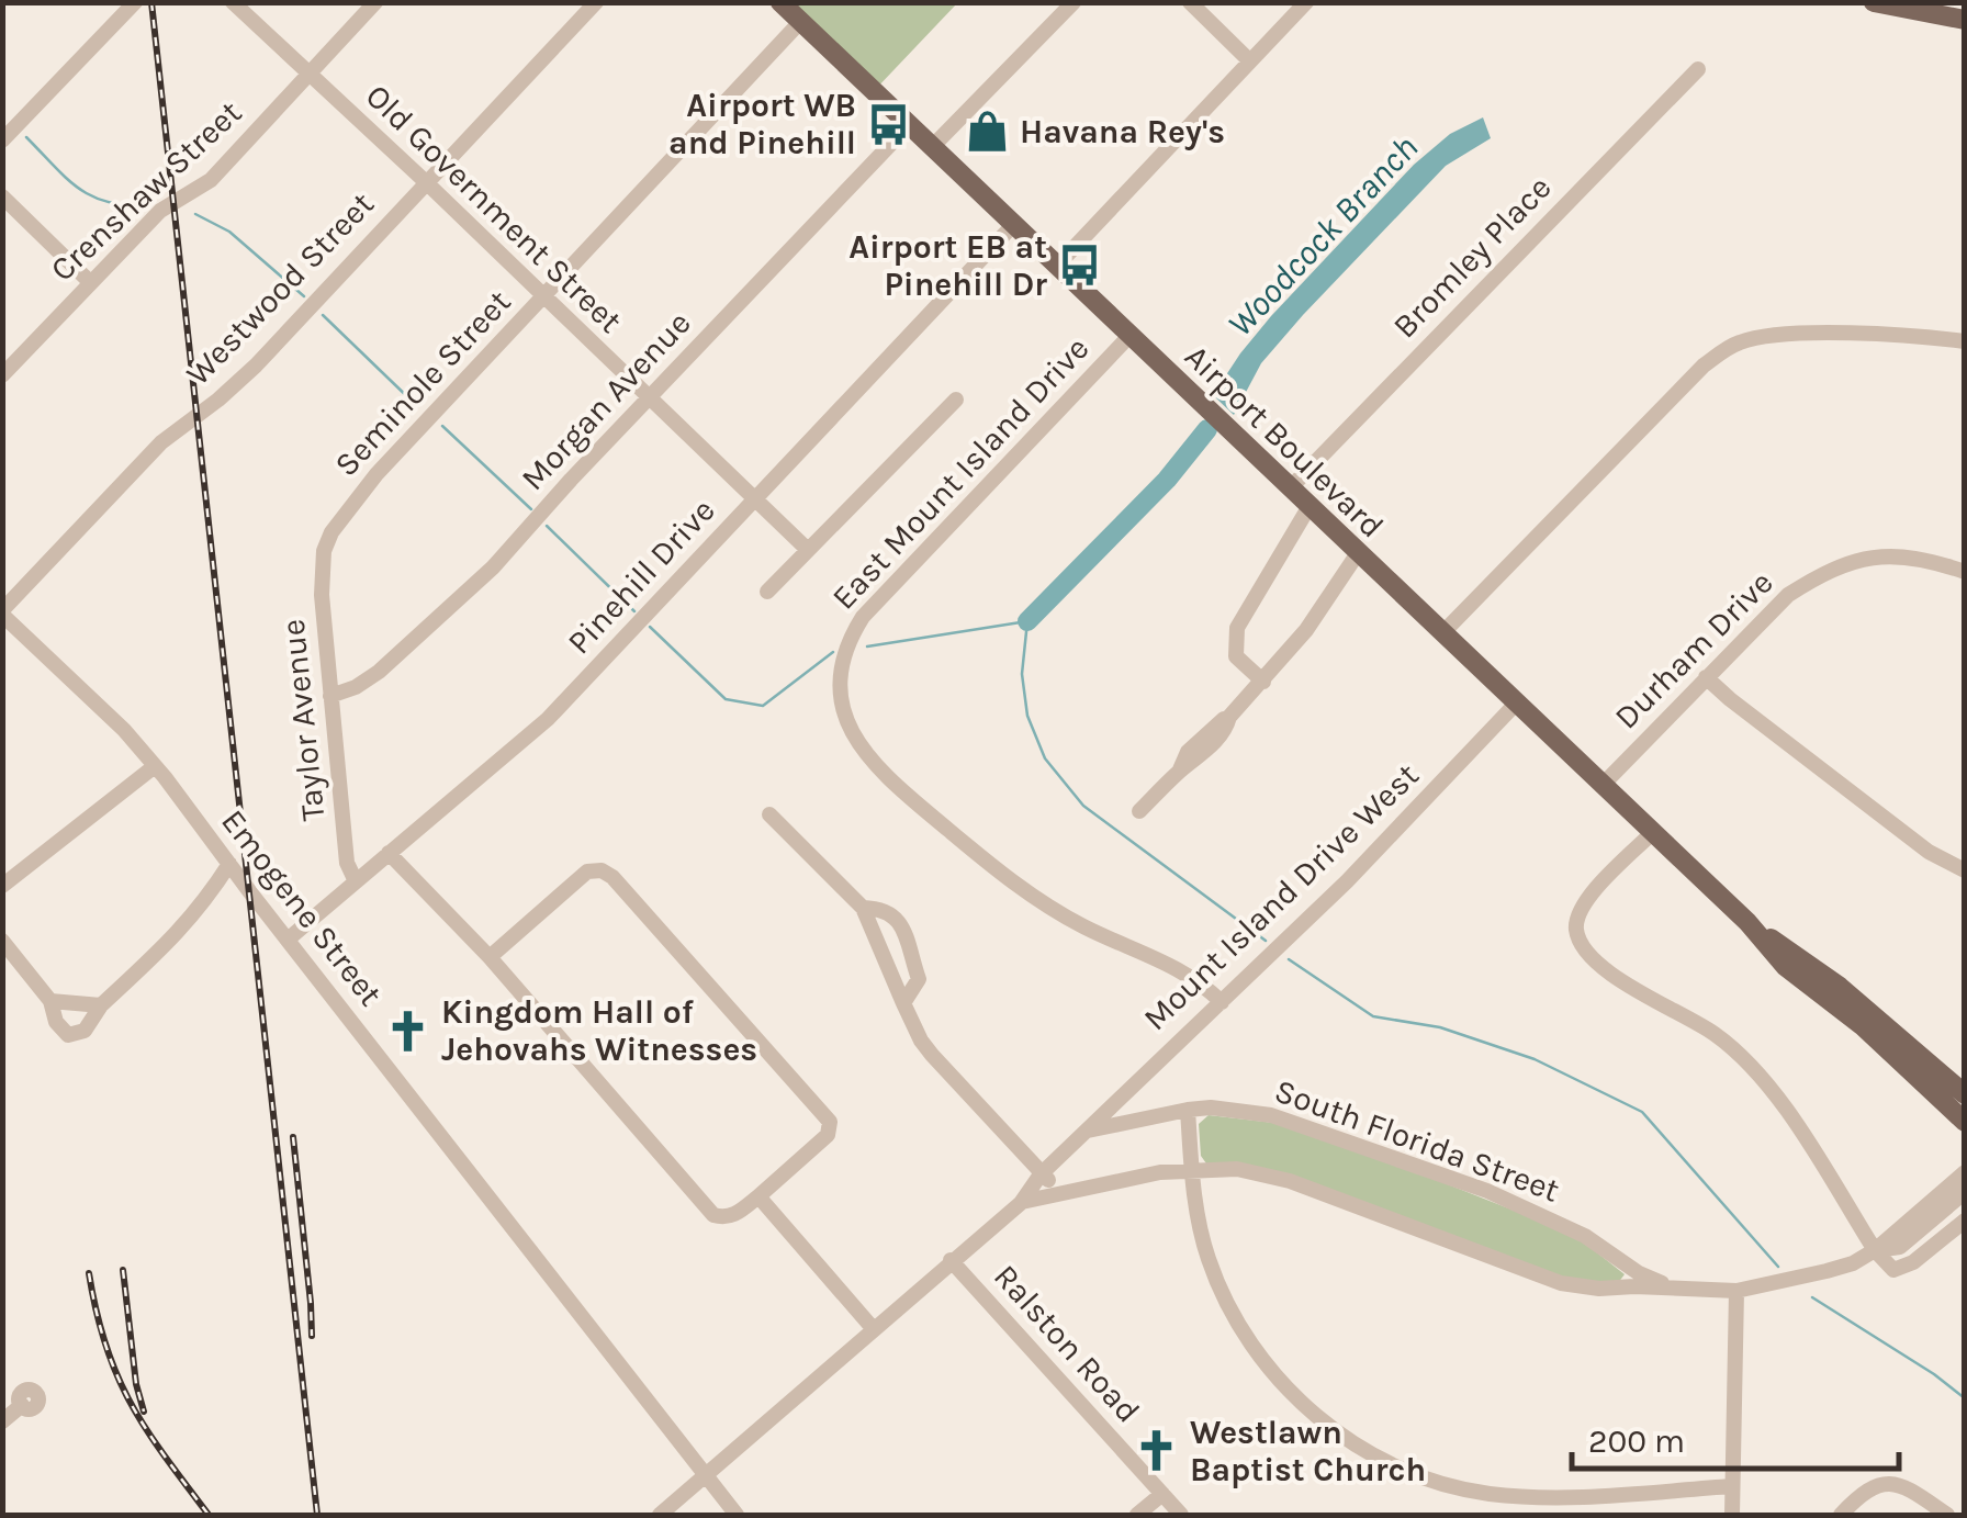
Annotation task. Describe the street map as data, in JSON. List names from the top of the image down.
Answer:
{
  "streets": {
    "main road": ["Airport Boulevard"],
    "street": [
      "Crenshaw Street",
      "Old Government Street",
      "Bromley Place",
      "Westwood Street",
      "Seminole Street",
      "Morgan Avenue",
      "East Mount Island Drive",
      "Pinehill Drive",
      "Durham Drive",
      "Taylor Avenue",
      "Mount Island Drive West",
      "Emogene Street",
      "South Florida Street",
      "Ralston Road"
    ]
  },
  "crossings": [
    ["Crenshaw Street", "Old Government Street"],
    ["Old Government Street", "Westwood Street"],
    ["Old Government Street", "Seminole Street"],
    ["Old Government Street", "Morgan Avenue"],
    ["Old Government Street", "Pinehill Drive"],
    ["Bromley Place", "Airport Boulevard"],
    ["Westwood Street", "Emogene Street"],
    ["Seminole Street", "Airport Boulevard"],
    ["Seminole Street", "Taylor Avenue"],
    ["Morgan Avenue", "Airport Boulevard"],
    ["Morgan Avenue", "Taylor Avenue"],
    ["Airport Boulevard", "East Mount Island Drive"],
    ["Airport Boulevard", "Pinehill Drive"],
    ["Airport Boulevard", "Durham Drive"],
    ["Airport Boulevard", "Mount Island Drive West"],
    ["East Mount Island Drive", "Mount Island Drive West"],
    ["Pinehill Drive", "Taylor Avenue"],
    ["Pinehill Drive", "Emogene Street"],
    ["Mount Island Drive West", "South Florida Street"],
    ["Emogene Street", "South Florida Street"],
    ["South Florida Street", "Ralston Road"]
  ],
  "water": ["Woodcock Branch"],
  "places": {
    "bus stop": ["Airport WB and Pinehill", "Airport EB at Pinehill Dr"],
    "shop": ["Havana Rey's"],
    "church": ["Kingdom Hall of Jehovahs Witnesses", "Westlawn Baptist Church"]
  },
  "scale_bar": "200 m"
}
